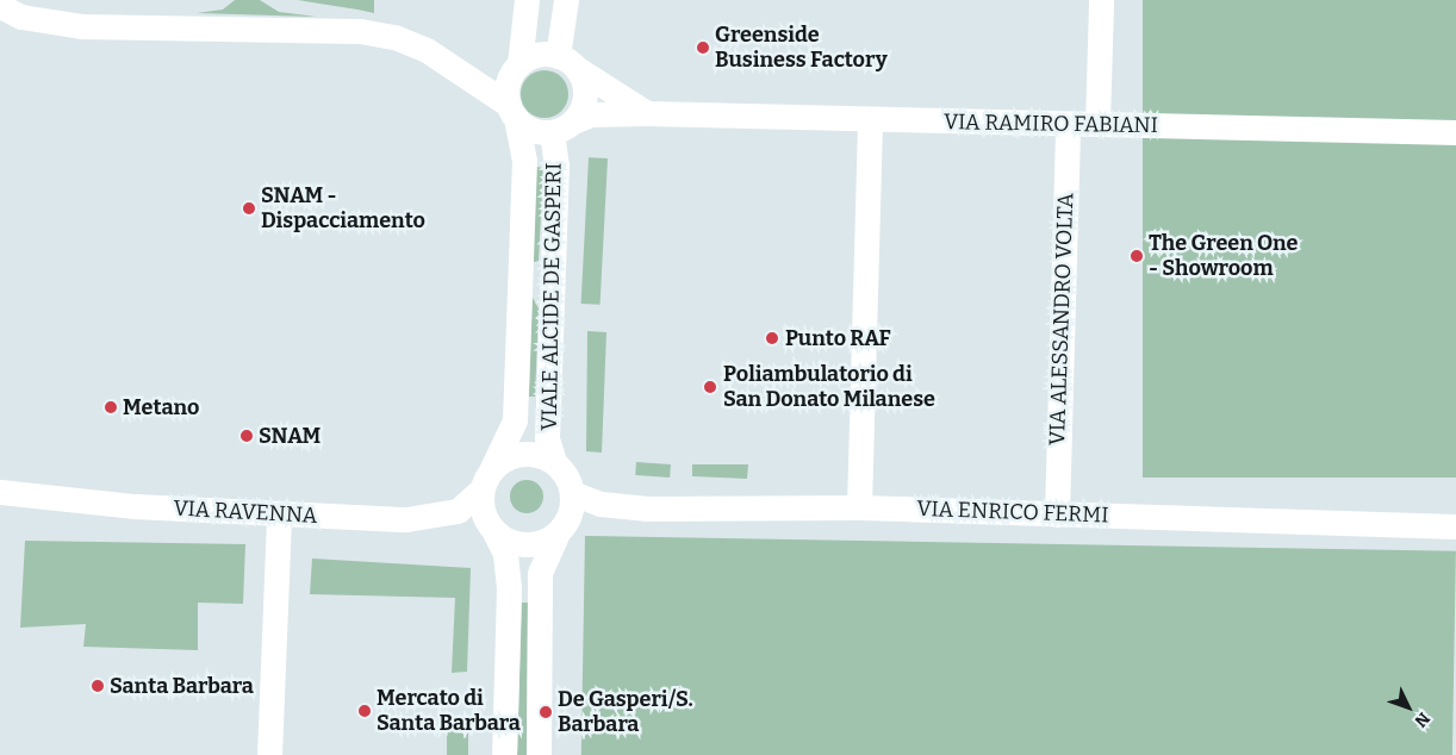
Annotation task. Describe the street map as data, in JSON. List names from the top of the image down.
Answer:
{
  "streets": {
    "street": [
      "VIA RAMIRO FABIANI",
      "VIALE ALCIDE DE GASPERI",
      "VIA ALESSANDRO VOLTA",
      "VIA RAVENNA",
      "VIA ENRICO FERMI"
    ]
  },
  "crossings": [
    ["VIA RAMIRO FABIANI", "VIALE ALCIDE DE GASPERI"],
    ["VIA RAMIRO FABIANI", "VIA ALESSANDRO VOLTA"],
    ["VIALE ALCIDE DE GASPERI", "VIA RAVENNA"],
    ["VIALE ALCIDE DE GASPERI", "VIA ENRICO FERMI"],
    ["VIA ALESSANDRO VOLTA", "VIA ENRICO FERMI"],
    ["VIA RAVENNA", "VIA ENRICO FERMI"]
  ],
  "places": [
    "Greenside Business Factory",
    "SNAM - Dispacciamento",
    "The Green One - Showroom",
    "Punto RAF",
    "Poliambulatorio di San Donato Milanese",
    "Metano",
    "SNAM",
    "Santa Barbara",
    "Mercato di Santa Barbara",
    "De Gasperi/S. Barbara"
  ],
  "north": "bottom right"
}
